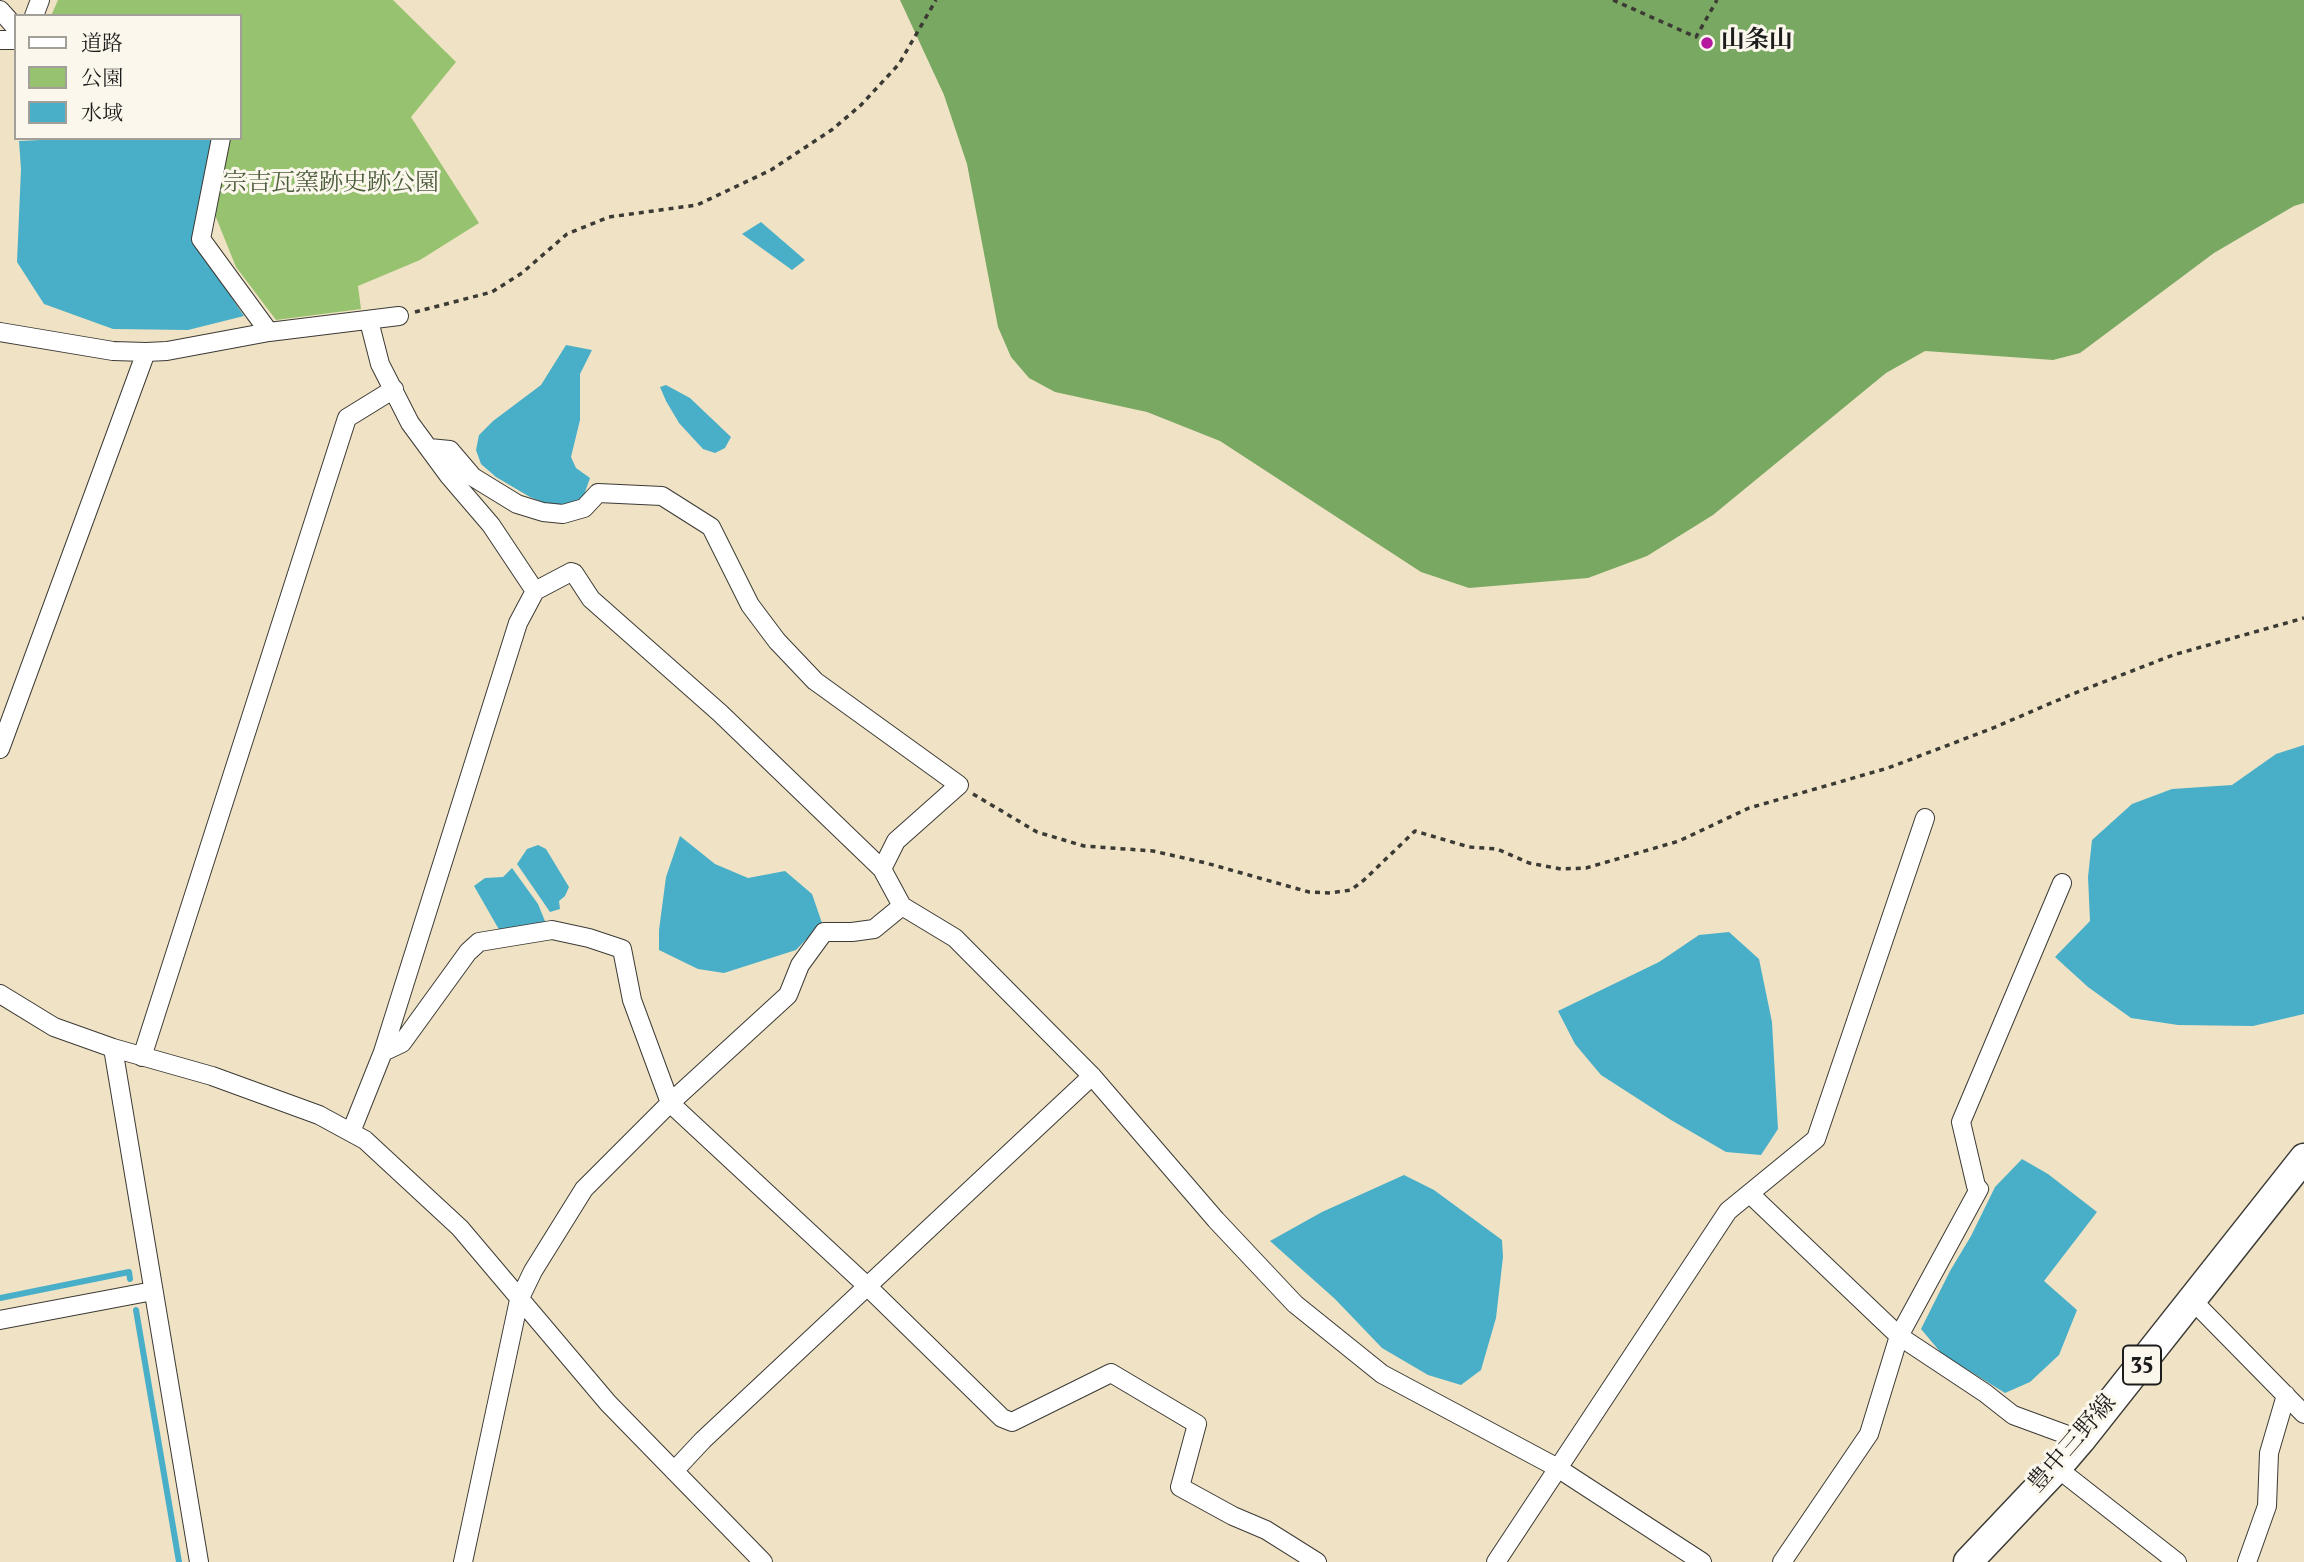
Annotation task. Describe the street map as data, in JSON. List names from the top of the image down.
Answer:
{
  "streets": {
    "main road": ["35", "豊中三野線"]
  },
  "parks": ["宗吉瓦窯跡史跡公園"],
  "places": ["山条山"],
  "legend": ["道路", "公園", "水域"]
}
